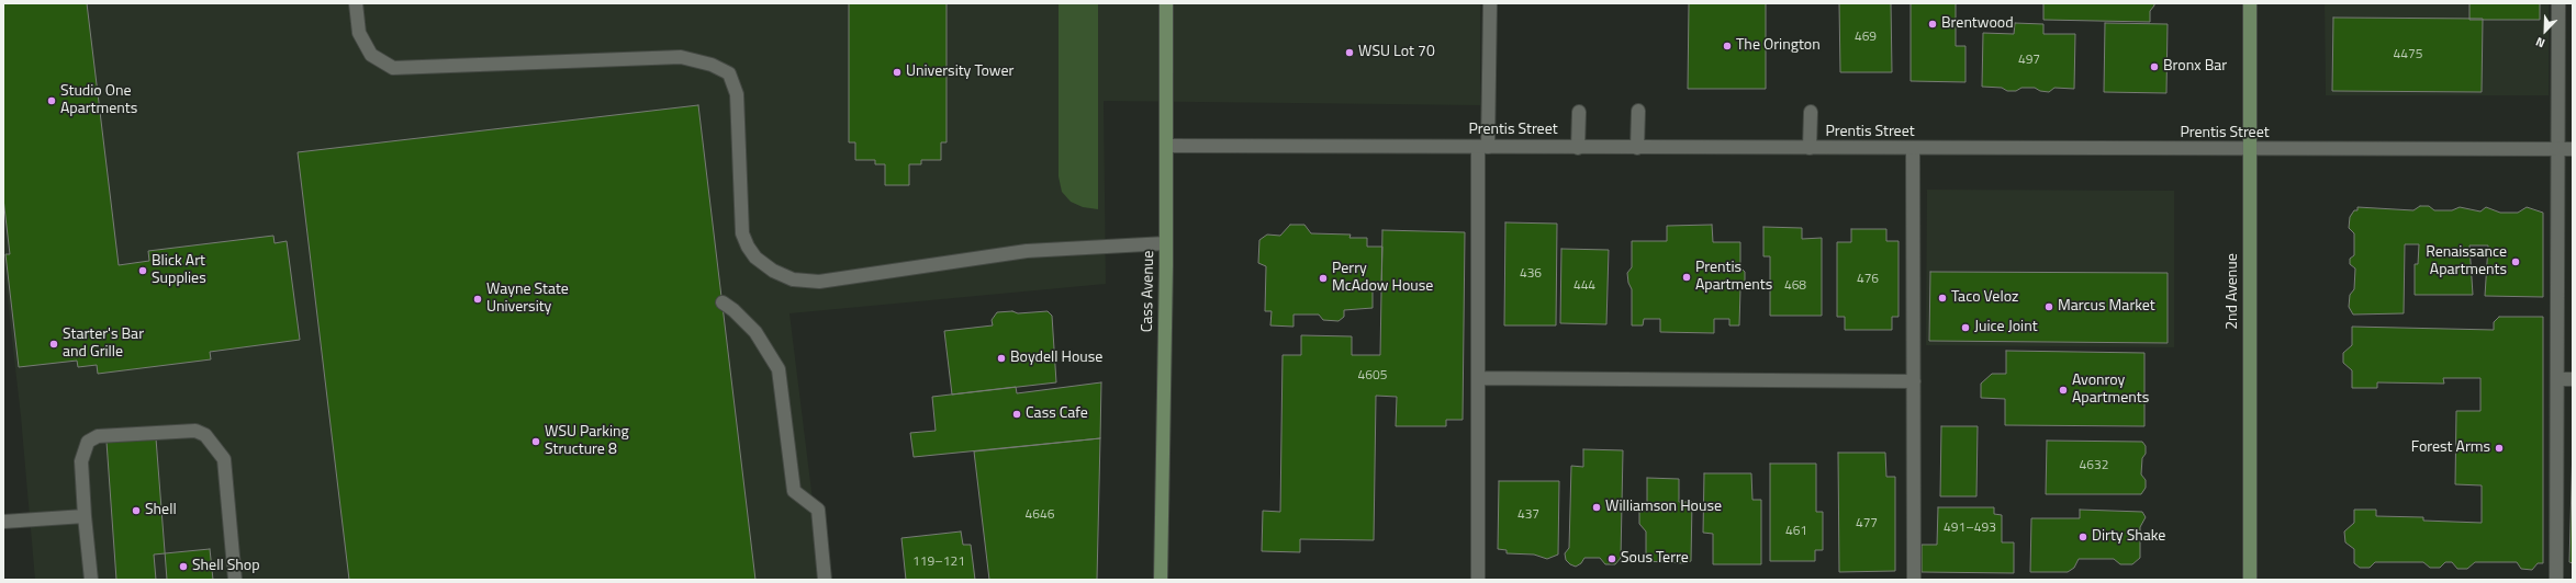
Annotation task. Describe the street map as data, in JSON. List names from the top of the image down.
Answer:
{
  "streets": {
    "street": ["Prentis Street", "Cass Avenue", "2nd Avenue"]
  },
  "crossings": [
    ["Prentis Street", "Cass Avenue"],
    ["Prentis Street", "2nd Avenue"]
  ],
  "places": [
    "Brentwood",
    "The Orington",
    "WSU Lot 70",
    "Bronx Bar",
    "University Tower",
    "Studio One Apartments",
    "Renaissance Apartments",
    "Blick Art Supplies",
    "Prentis Apartments",
    "Perry McAdow House",
    "Taco Veloz",
    "Wayne State University",
    "Marcus Market",
    "Juice Joint",
    "Starter's Bar and Grille",
    "Boydell House",
    "Avonroy Apartments",
    "Cass Cafe",
    "WSU Parking Structure 8",
    "Forest Arms",
    "Williamson House",
    "Shell",
    "Dirty Shake",
    "Sous Terre",
    "Shell Shop"
  ],
  "house_numbers": [
    "469",
    "4475",
    "497",
    "436",
    "476",
    "444",
    "468",
    "4605",
    "4632",
    "4646",
    "437",
    "477",
    "491–493",
    "461",
    "119–121"
  ],
  "north": "bottom left"
}
